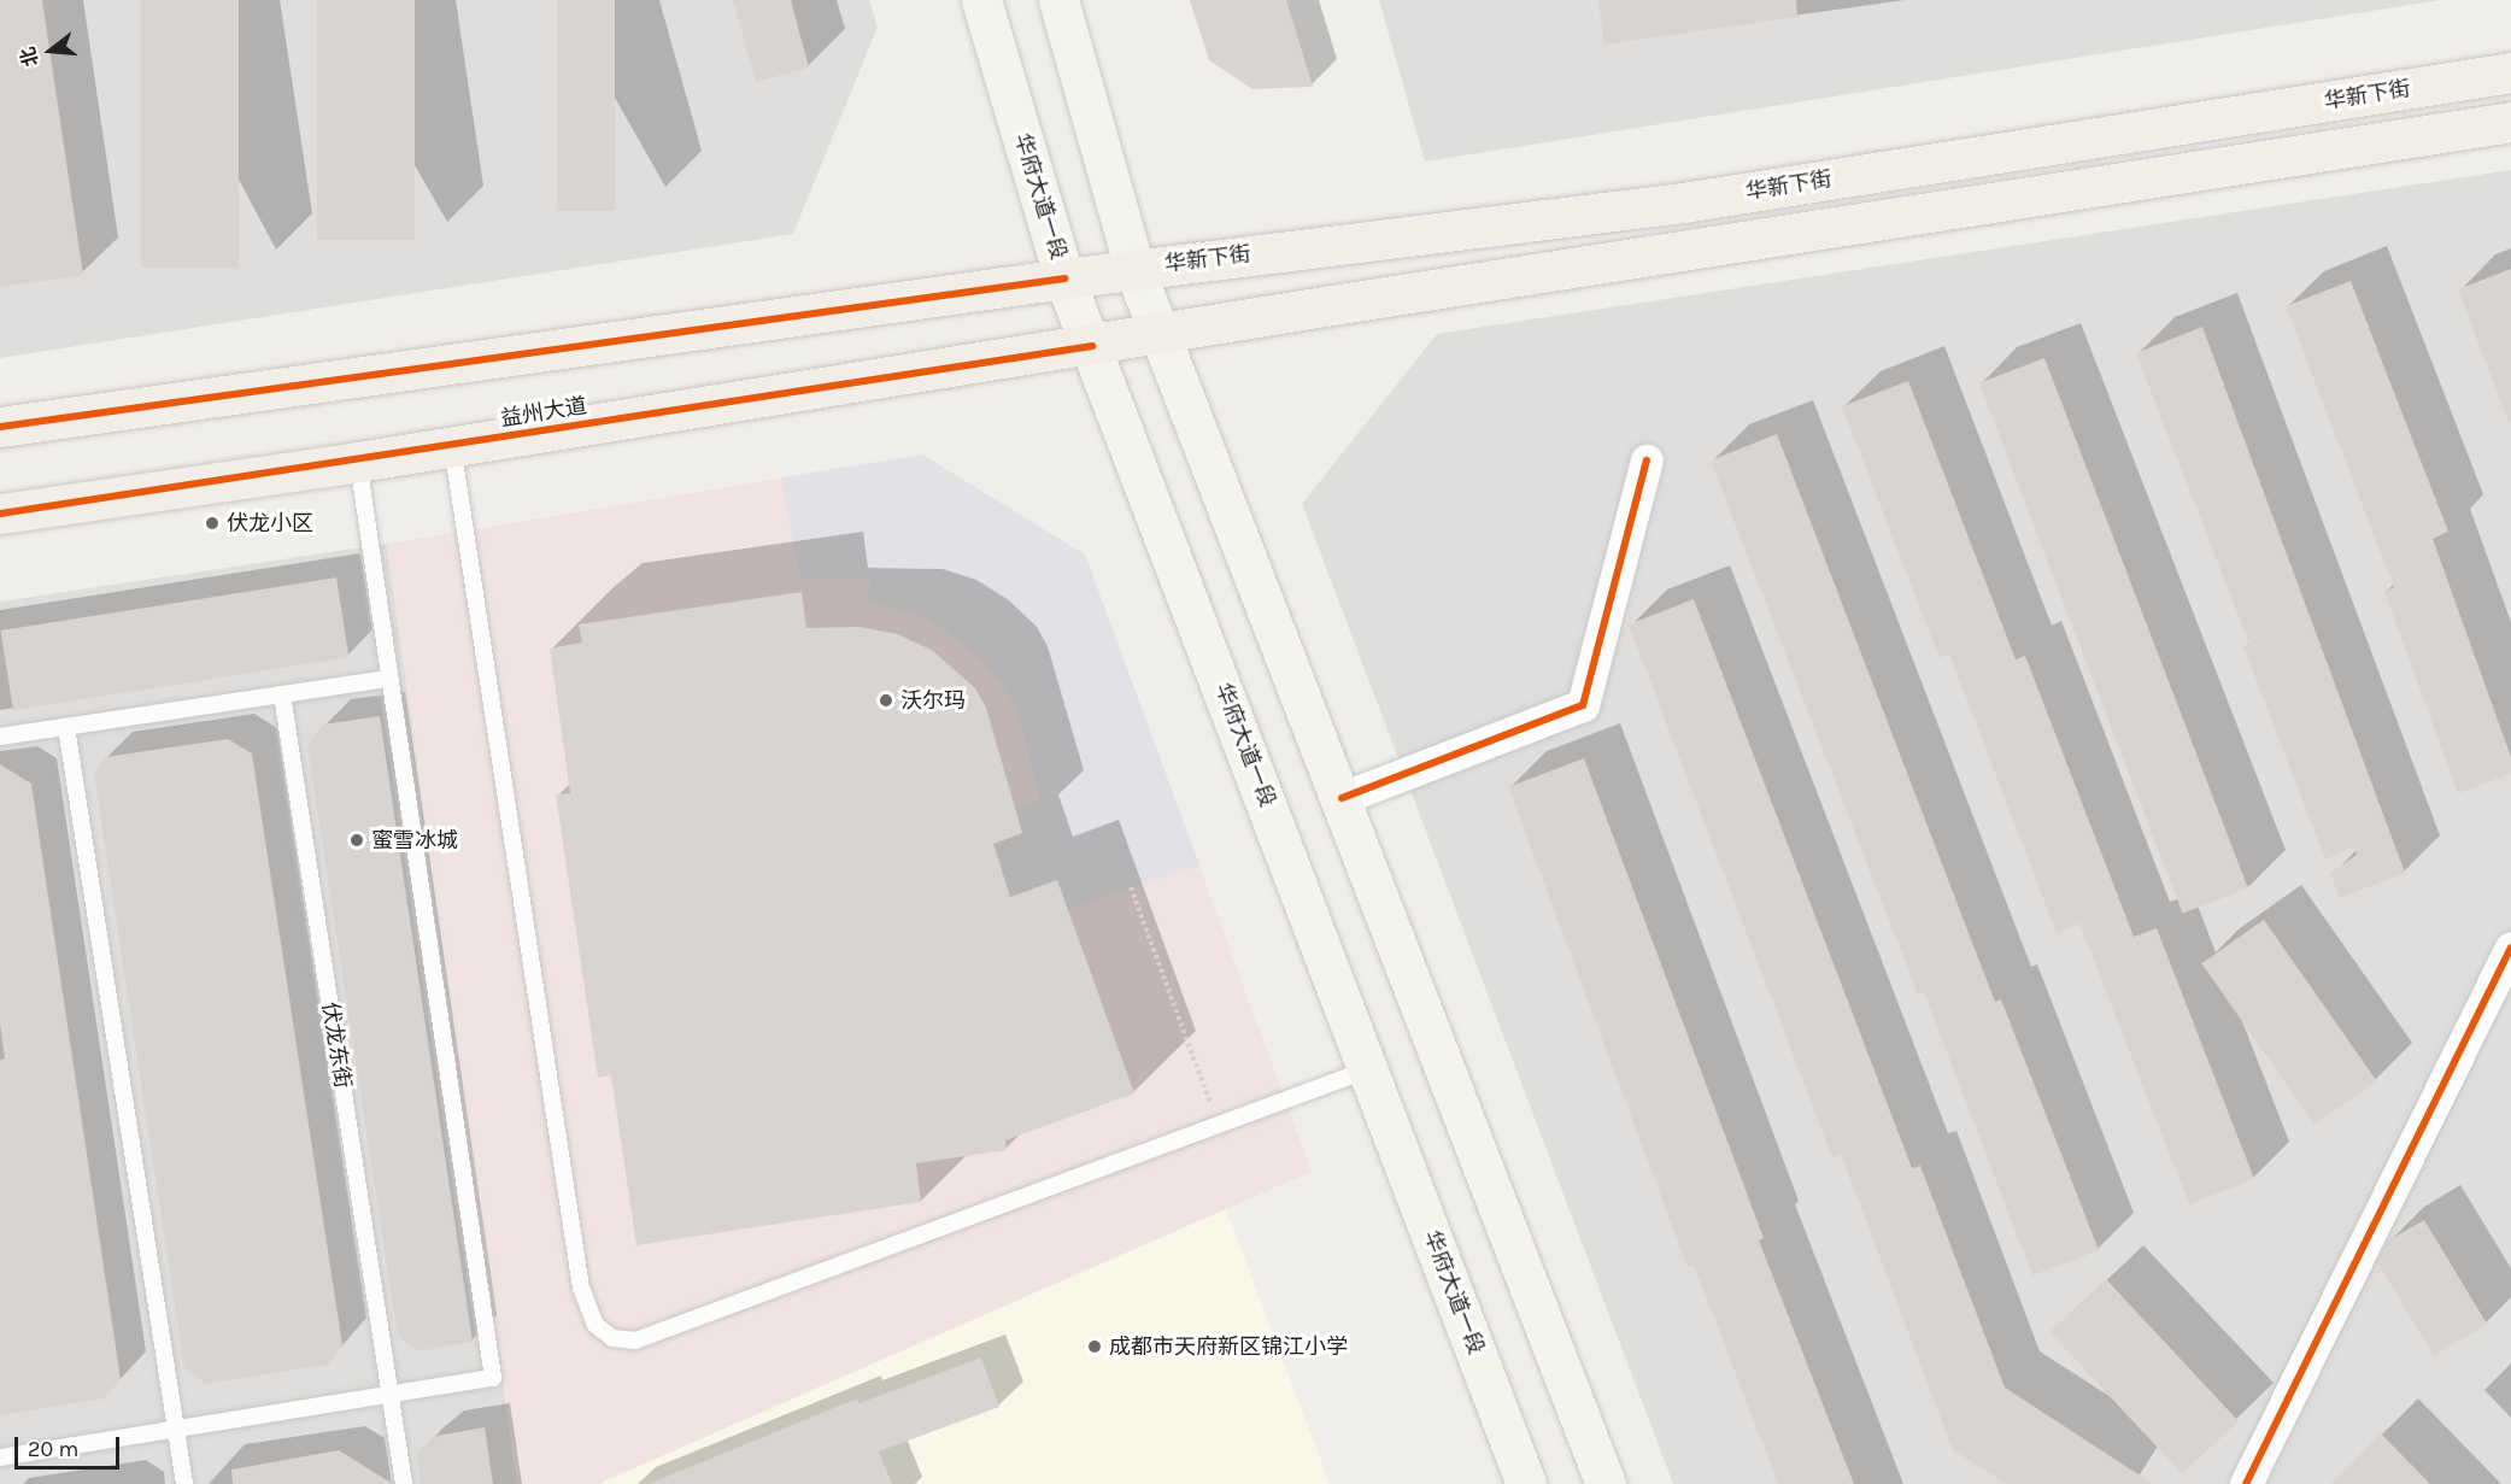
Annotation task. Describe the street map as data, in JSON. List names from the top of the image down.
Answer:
{
  "streets": {
    "main road": ["华新下街", "华府大道一段", "益州大道"],
    "lane": ["伏龙东街"]
  },
  "crossings": [
    ["华新下街", "华府大道一段"],
    ["华府大道一段", "益州大道"]
  ],
  "places": [
    "伏龙小区",
    "沃尔玛",
    "蜜雪冰城",
    "成都市天府新区锦江小学"
  ],
  "scale_bar": "20 m",
  "north": "left"
}
